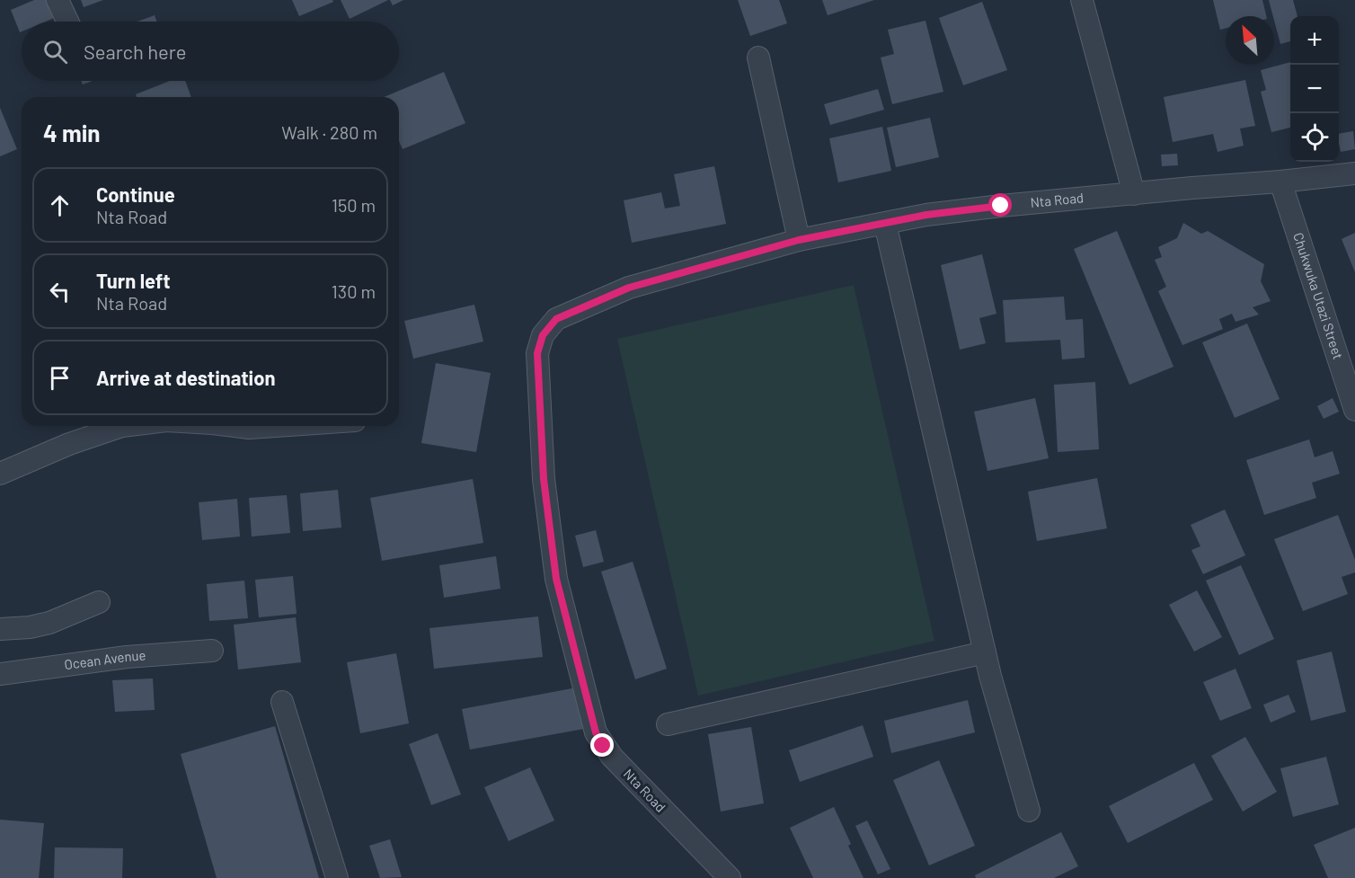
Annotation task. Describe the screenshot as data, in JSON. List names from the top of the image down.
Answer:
{
  "streets": {
    "street": ["Nta Road", "Chukwuka Utazi Street", "Ocean Avenue"]
  },
  "crossings": [
    ["Nta Road", "Chukwuka Utazi Street"]
  ],
  "north": "top left",
  "page": {
    "map_buttons": ["+", "−"],
    "search": "Search here",
    "heading": ["4 min", "Walk · 280 m"],
    "list": [
      ["Continue", "Nta Road", "150 m"],
      ["Turn left", "Nta Road", "130 m"],
      "Arrive at destination"
    ]
  }
}
